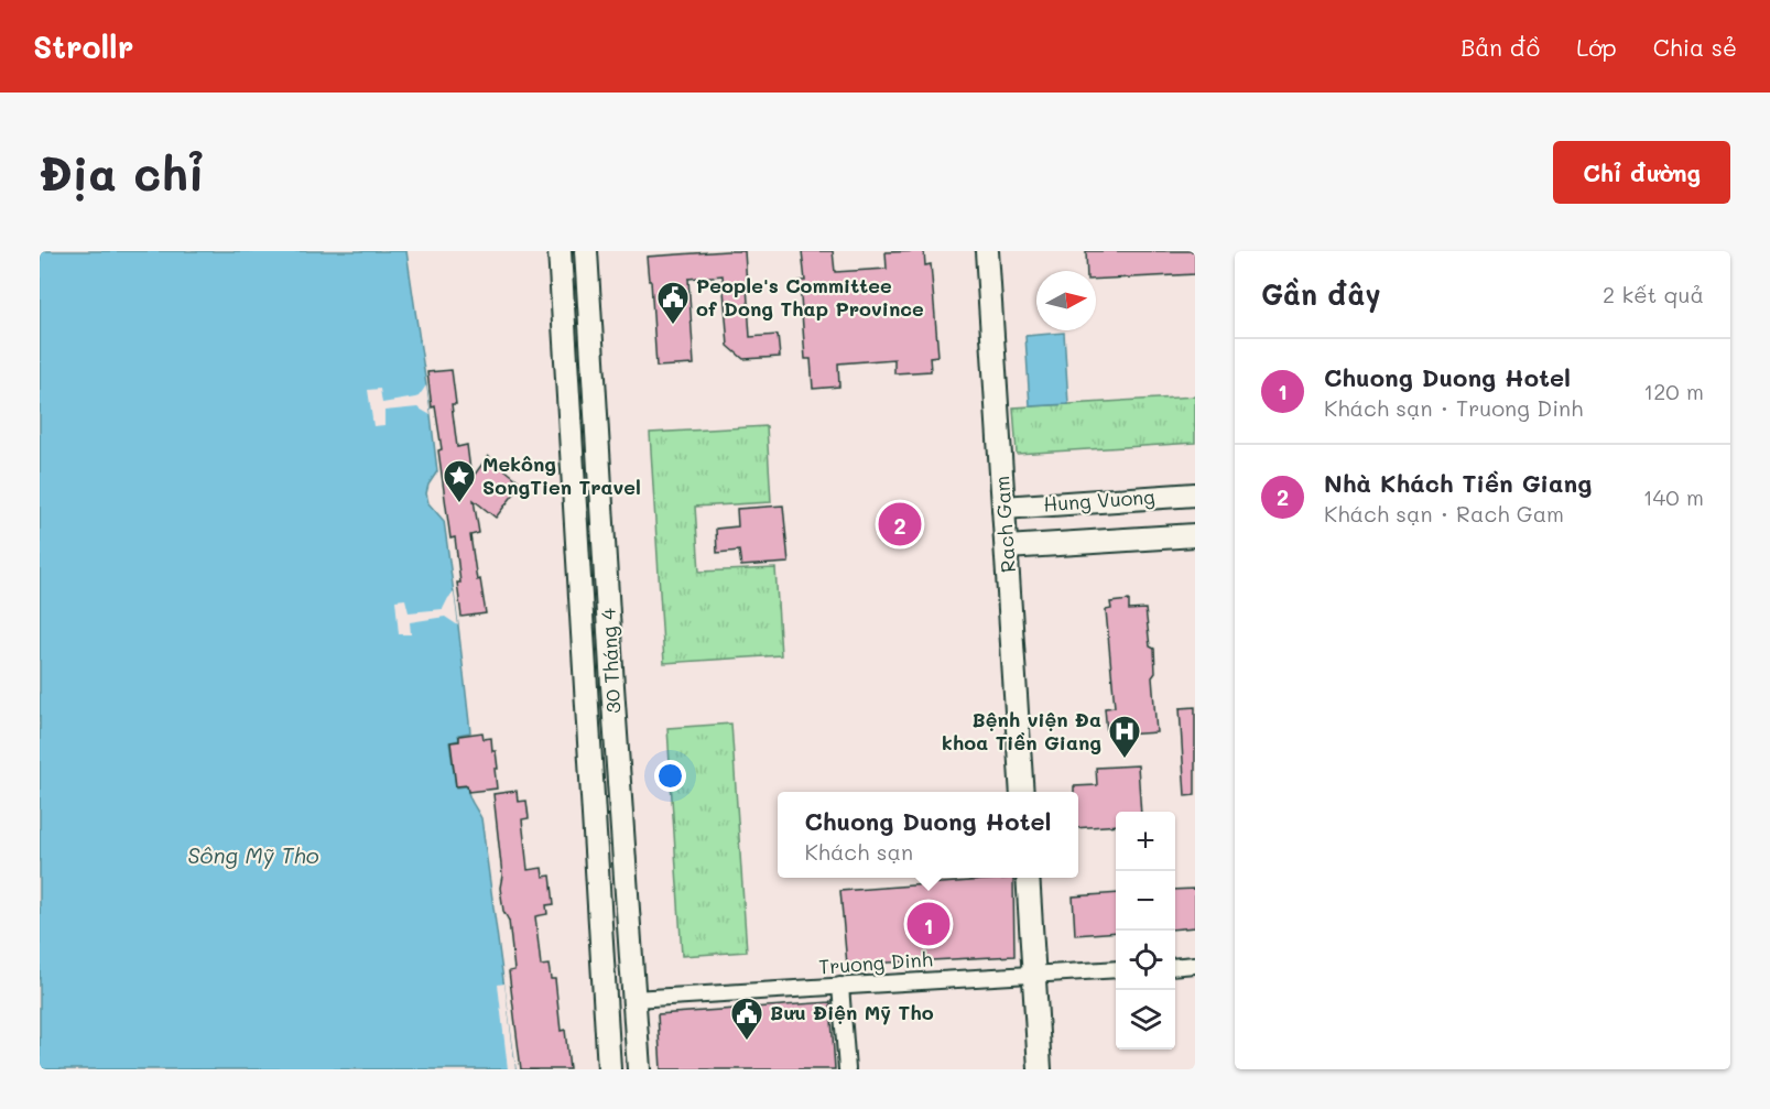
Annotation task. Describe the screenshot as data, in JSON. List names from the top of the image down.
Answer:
{
  "streets": {
    "main road": ["Hung Vuong", "Rach Gam", "30 Tháng 4"],
    "street": ["Truong Dinh"]
  },
  "crossings": [
    ["Hung Vuong", "Rach Gam"],
    ["30 Tháng 4", "Truong Dinh"]
  ],
  "water": ["Sông Mỹ Tho"],
  "places": {
    "public building": ["People's Committee of Dong Thap Province", "Bưu Điện Mỹ Tho"],
    "place": ["Mekông SongTien Travel"],
    "hospital": ["Bệnh viện Đa khoa Tiền Giang"]
  },
  "north": "right",
  "page": {
    "header": "Strollr",
    "nav": ["Bản đồ", "Lớp", "Chia sẻ"],
    "buttons": "Chỉ đường",
    "title": "Địa chỉ",
    "heading": ["Gần đây", "2 kết quả"],
    "list": [
      {
        "mark": "1",
        "name": "Chuong Duong Hotel",
        "note": "Khách sạn · Truong Dinh",
        "value": "120 m"
      },
      {
        "mark": "2",
        "name": "Nhà Khách Tiền Giang",
        "note": "Khách sạn · Rach Gam",
        "value": "140 m"
      }
    ],
    "pins": ["2", "1"],
    "popup": ["Chuong Duong Hotel", "Khách sạn"],
    "map_buttons": ["+", "−"]
  }
}
